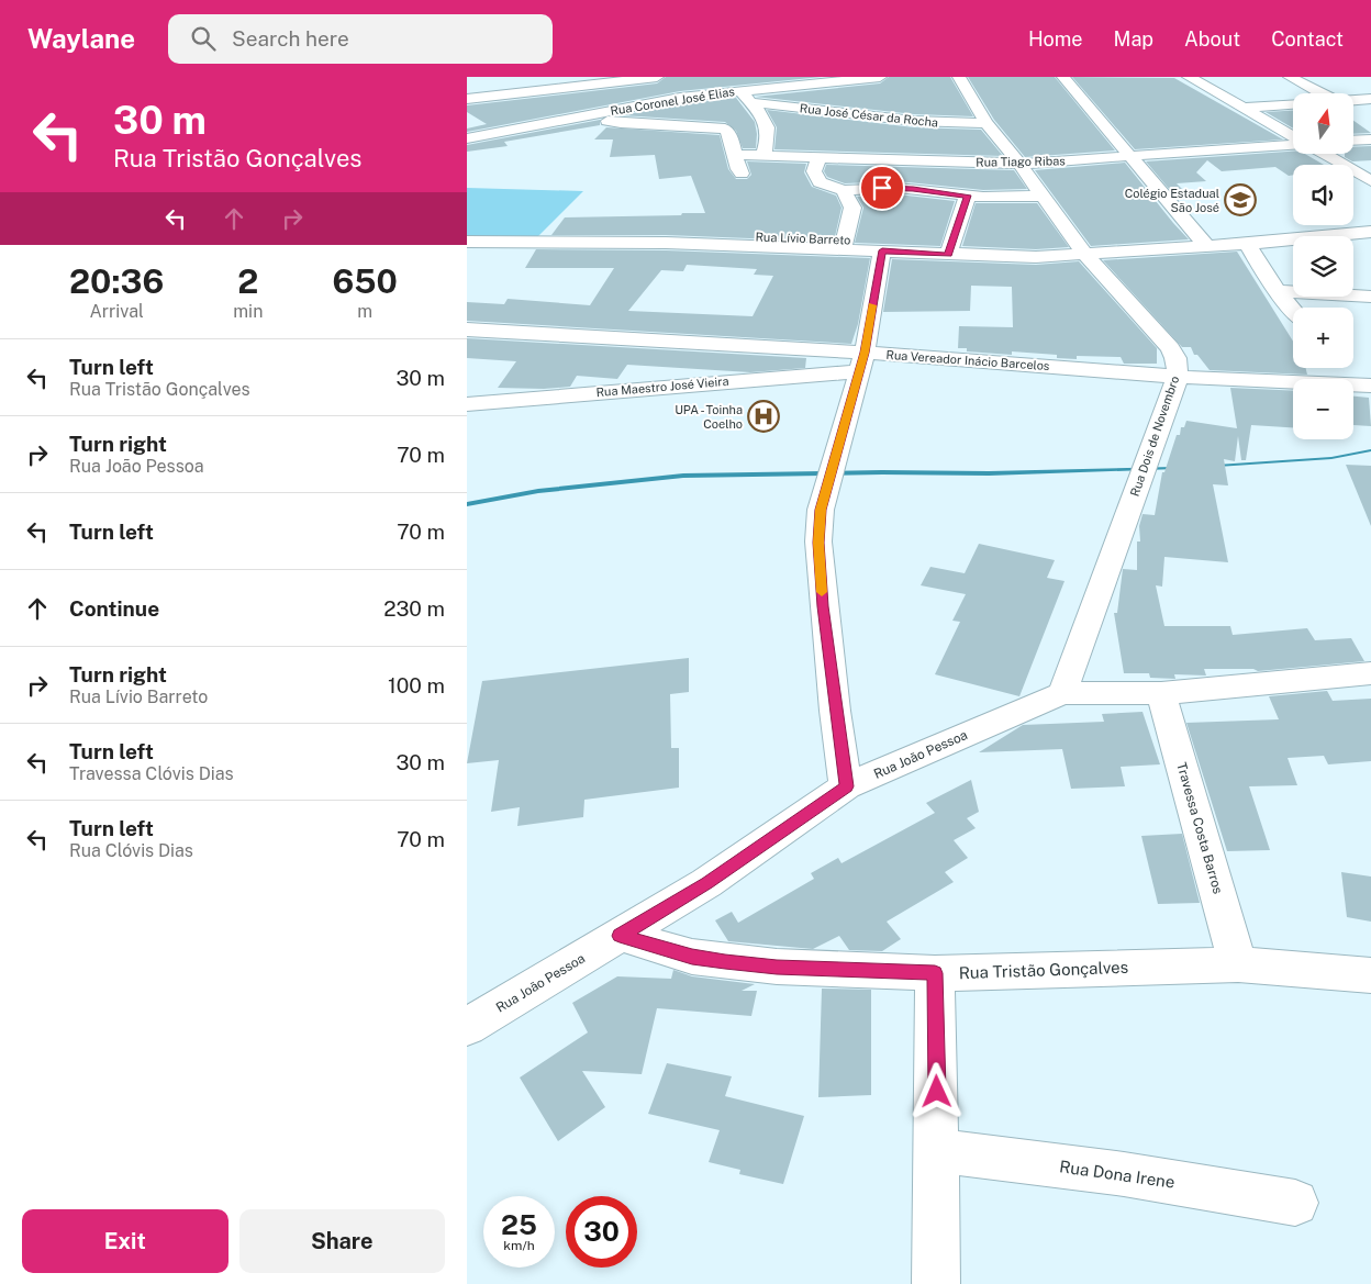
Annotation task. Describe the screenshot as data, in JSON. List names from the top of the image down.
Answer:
{
  "streets": {
    "street": [
      "Rua Coronel José Elias",
      "Rua José César da Rocha",
      "Rua Tiago Ribas",
      "Rua Lívio Barreto",
      "Rua Vereador Inácio Barcelos",
      "Rua Maestro José Vieira",
      "Rua Dois de Novembro",
      "Rua João Pessoa",
      "Travessa Costa Barros",
      "Rua Tristão Gonçalves",
      "Rua Dona Irene"
    ]
  },
  "crossings": [
    ["Rua José César da Rocha", "Rua Dois de Novembro"],
    ["Rua Tiago Ribas", "Rua Dois de Novembro"],
    ["Rua Lívio Barreto", "Rua Dois de Novembro"],
    ["Rua Vereador Inácio Barcelos", "Rua Maestro José Vieira"],
    ["Rua Vereador Inácio Barcelos", "Rua Dois de Novembro"],
    ["Rua Dois de Novembro", "Rua João Pessoa"],
    ["Rua João Pessoa", "Travessa Costa Barros"],
    ["Rua João Pessoa", "Rua Tristão Gonçalves"],
    ["Travessa Costa Barros", "Rua Tristão Gonçalves"]
  ],
  "places": {
    "school or university": ["Colégio Estadual São José"],
    "hospital": ["UPA - Toinha Coelho"]
  },
  "north": "top",
  "page": {
    "header": "Waylane",
    "search": "Search here",
    "nav": [
      "Home",
      "Map",
      "About",
      "Contact"
    ],
    "turn": ["30 m", "Rua Tristão Gonçalves"],
    "map_buttons": ["+", "−"],
    "eta": [
      "20:36",
      "Arrival",
      "2",
      "min",
      "650",
      "m"
    ],
    "list": [
      {
        "name": "Turn left",
        "note": "Rua Tristão Gonçalves",
        "value": "30 m"
      },
      {
        "name": "Turn right",
        "note": "Rua João Pessoa",
        "value": "70 m"
      },
      {
        "name": "Turn left",
        "value": "70 m"
      },
      {
        "name": "Continue",
        "value": "230 m"
      },
      {
        "name": "Turn right",
        "note": "Rua Lívio Barreto",
        "value": "100 m"
      },
      {
        "name": "Turn left",
        "note": "Travessa Clóvis Dias",
        "value": "30 m"
      },
      {
        "name": "Turn left",
        "note": "Rua Clóvis Dias",
        "value": "70 m"
      }
    ],
    "speed": "25 km/h",
    "limit": "30",
    "buttons": ["Exit", "Share"]
  }
}
